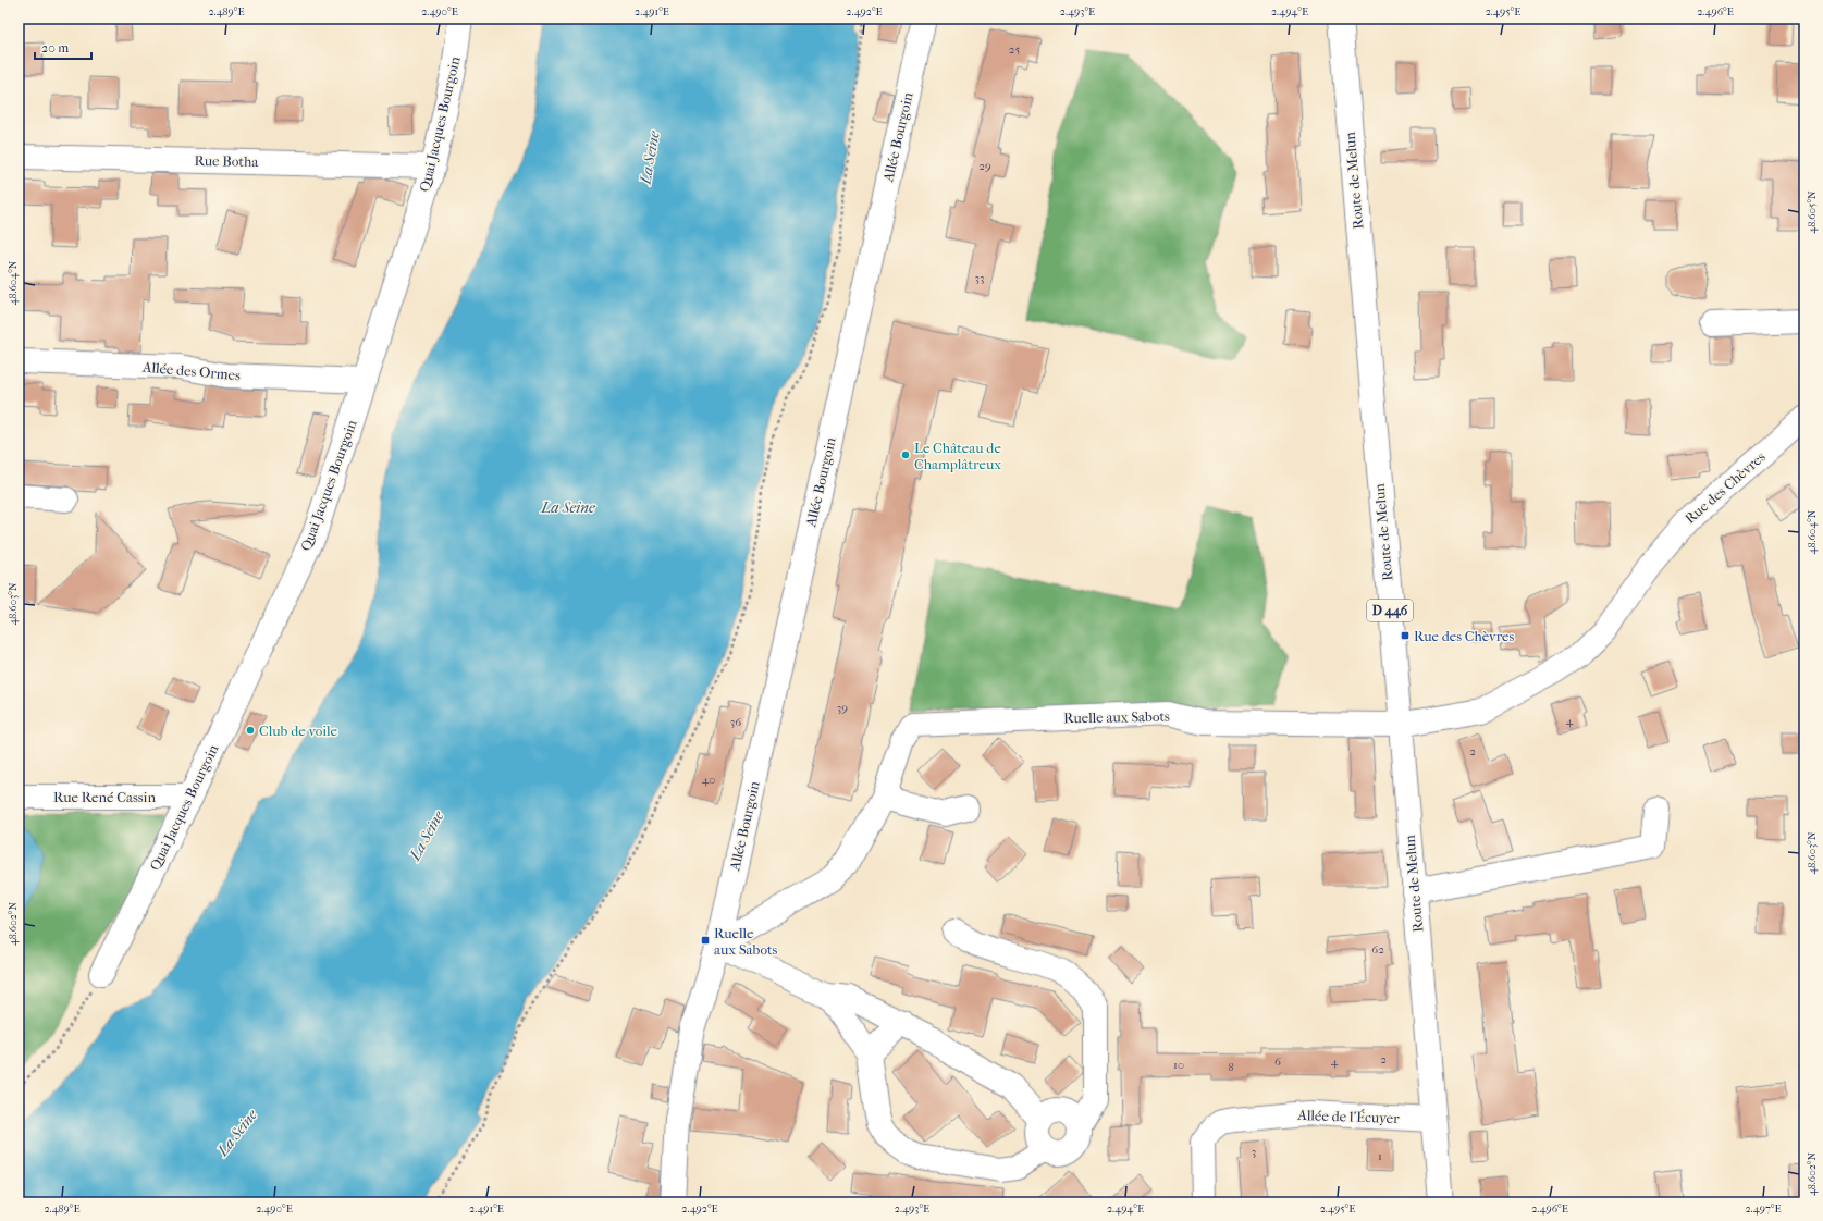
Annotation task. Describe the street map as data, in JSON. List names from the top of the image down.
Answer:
{
  "streets": {
    "street": [
      "Quai Jacques Bourgoin",
      "Allée Bourgoin",
      "Rue Botha",
      "Route de Melun",
      "Allée des Ormes",
      "Rue des Chèvres",
      "D 446",
      "Ruelle aux Sabots",
      "Rue René Cassin",
      "Allée de l'Écuyer"
    ]
  },
  "crossings": [
    ["Quai Jacques Bourgoin", "Rue Botha"],
    ["Quai Jacques Bourgoin", "Allée des Ormes"],
    ["Quai Jacques Bourgoin", "Rue René Cassin"],
    ["Allée Bourgoin", "Ruelle aux Sabots"],
    ["Route de Melun", "Rue des Chèvres"],
    ["Route de Melun", "Ruelle aux Sabots"],
    ["Route de Melun", "Allée de l'Écuyer"],
    ["Rue des Chèvres", "Ruelle aux Sabots"]
  ],
  "water": ["La Seine"],
  "places": {
    "other": ["Le Château de Champlâtreux", "Club de voile"],
    "transit": ["Rue des Chèvres", "Ruelle aux Sabots"]
  },
  "house_numbers": [
    "25",
    "29",
    "33",
    "39",
    "4",
    "36",
    "2",
    "40",
    "62",
    "2",
    "6",
    "4",
    "10",
    "8",
    "3",
    "1"
  ],
  "scale_bar": "20 m",
  "coordinates": [
    "2.489°E",
    "2.490°E",
    "2.491°E",
    "2.492°E",
    "2.493°E",
    "2.494°E",
    "2.495°E",
    "2.496°E",
    "48.605°N",
    "48.604°N",
    "48.603°N",
    "48.602°N",
    "2.497°E"
  ]
}
